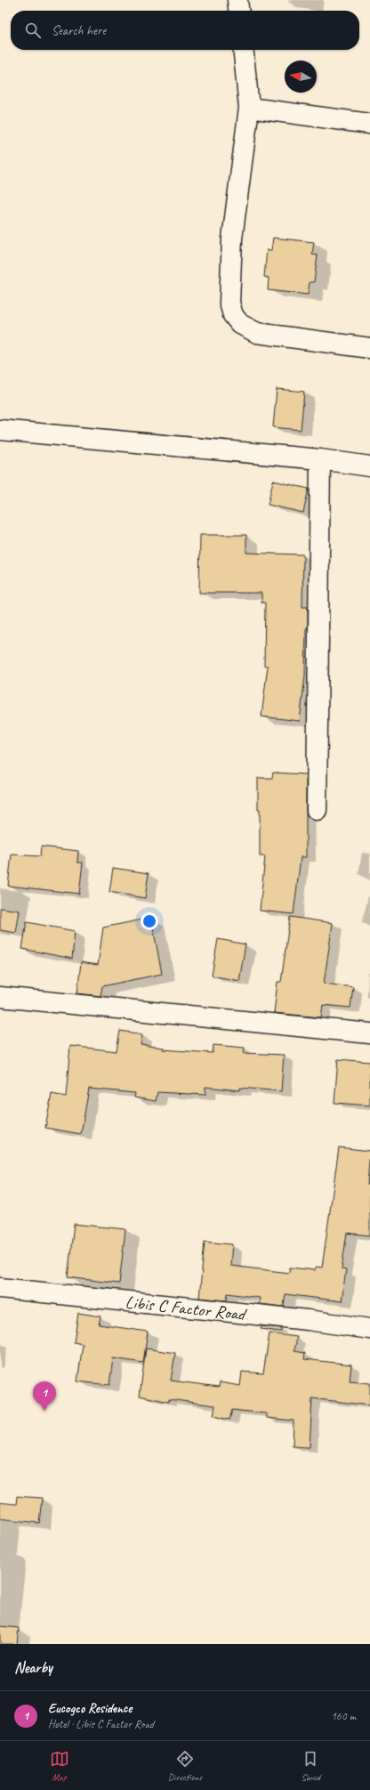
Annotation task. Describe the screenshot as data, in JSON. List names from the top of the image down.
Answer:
{
  "streets": {
    "street": ["Libis C Factor Road"]
  },
  "north": "left",
  "page": {
    "search": "Search here",
    "pins": "1",
    "heading": "Nearby",
    "list": [
      {
        "mark": "1",
        "name": "Eucogco Residence",
        "note": "Hotel · Libis C Factor Road",
        "value": "160 m"
      }
    ],
    "nav": ["Map", "Directions", "Saved"]
  }
}
